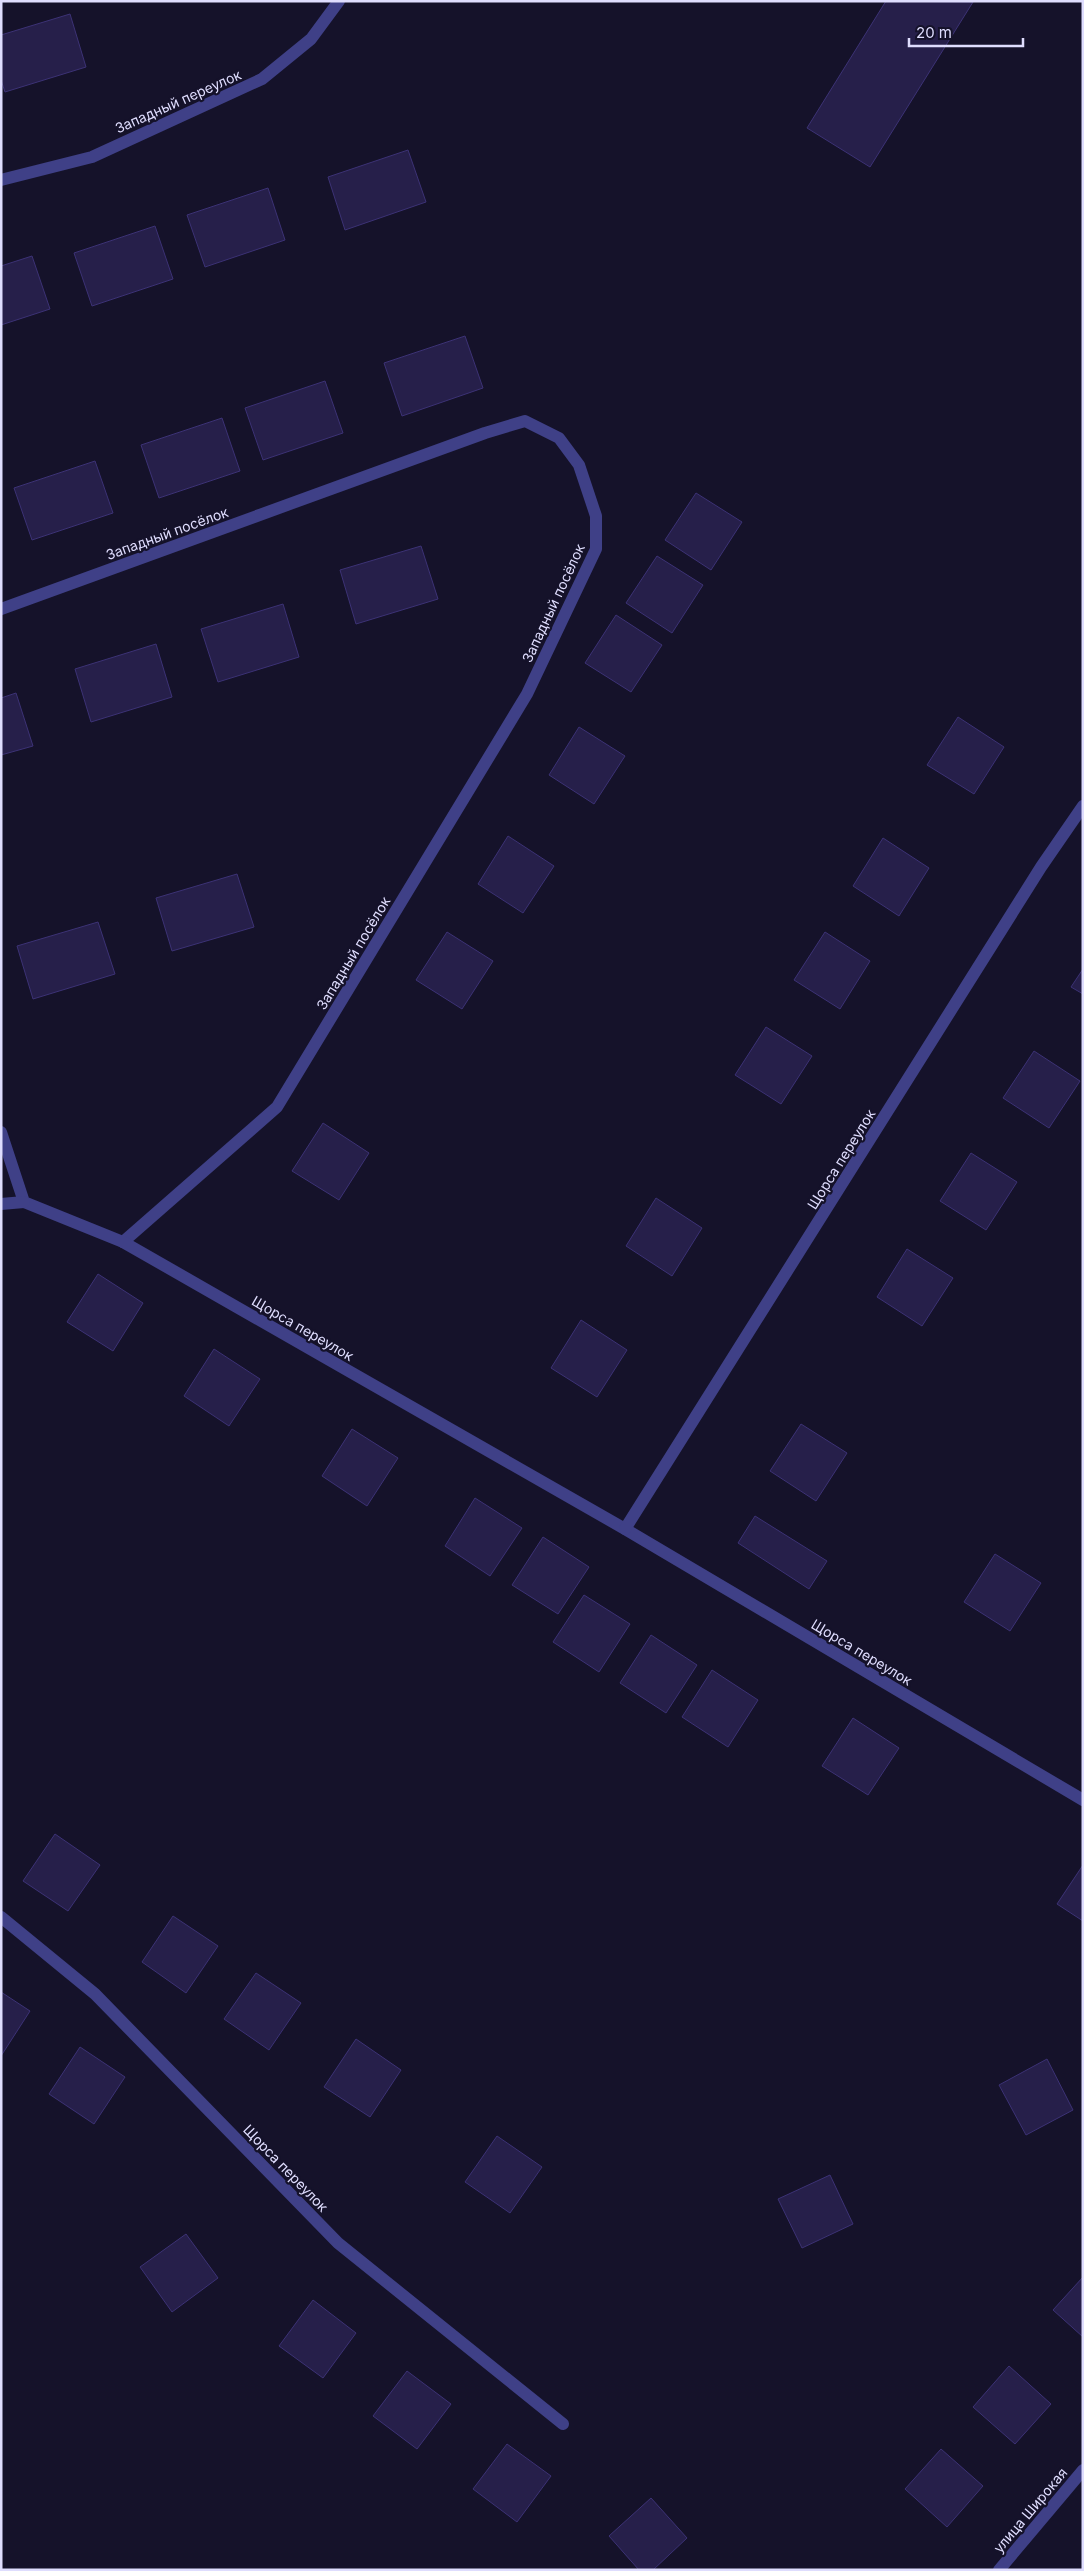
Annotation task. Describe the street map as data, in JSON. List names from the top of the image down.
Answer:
{
  "streets": {
    "street": [
      "Западный переулок",
      "Западный посёлок",
      "Щорса переулок",
      "улица Широкая"
    ]
  },
  "crossings": [
    ["Западный посёлок", "Щорса переулок"]
  ],
  "scale_bar": "20 m"
}
